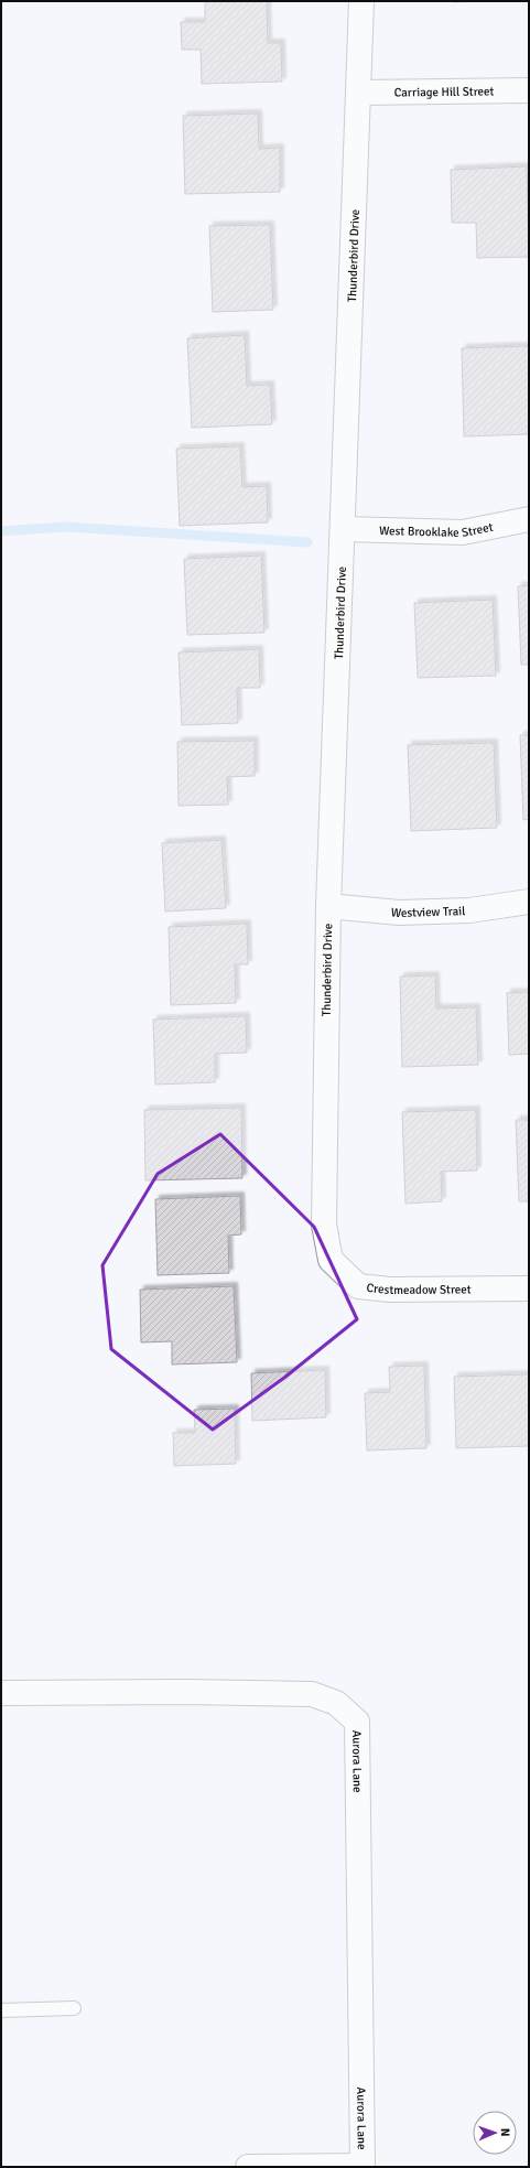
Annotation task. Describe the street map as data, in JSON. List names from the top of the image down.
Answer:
{
  "streets": {
    "street": [
      "Carriage Hill Street",
      "Thunderbird Drive",
      "West Brooklake Street",
      "Westview Trail",
      "Crestmeadow Street",
      "Aurora Lane"
    ]
  },
  "crossings": [
    ["Carriage Hill Street", "Thunderbird Drive"],
    ["Thunderbird Drive", "West Brooklake Street"],
    ["Thunderbird Drive", "Westview Trail"],
    ["Thunderbird Drive", "Crestmeadow Street"]
  ],
  "north": "right"
}
